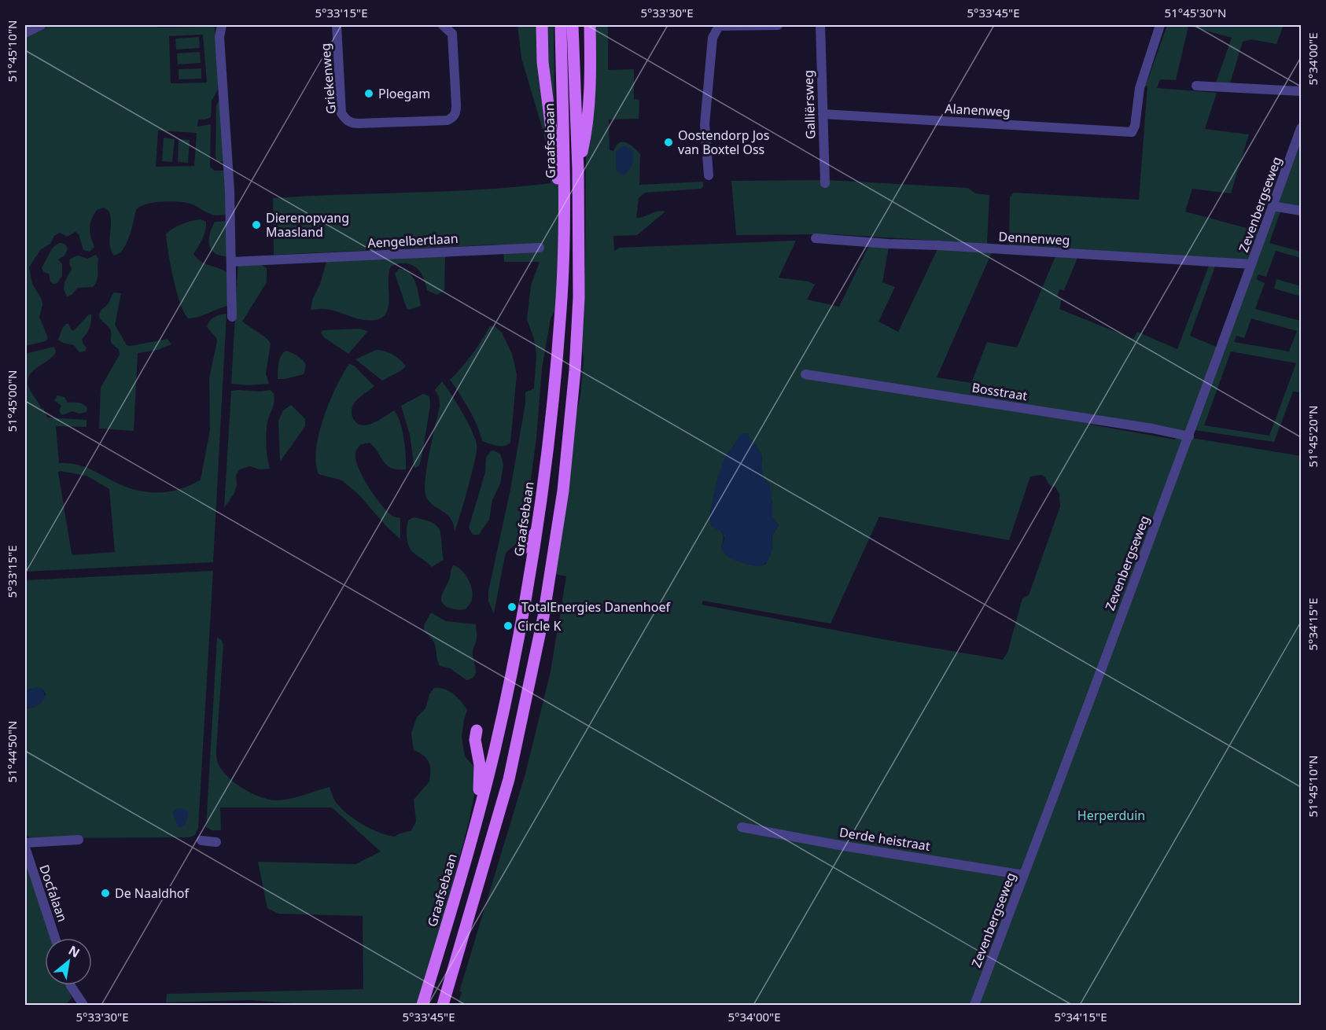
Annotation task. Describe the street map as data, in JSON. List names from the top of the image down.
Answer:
{
  "streets": {
    "main road": ["Graafsebaan"],
    "street": [
      "Griekenweg",
      "Galliërsweg",
      "Alanenweg",
      "Zevenbergseweg",
      "Dennenweg",
      "Aengelbertlaan",
      "Bosstraat",
      "Derde heistraat",
      "Docfalaan"
    ]
  },
  "crossings": [
    ["Galliërsweg", "Alanenweg"],
    ["Zevenbergseweg", "Dennenweg"],
    ["Zevenbergseweg", "Bosstraat"],
    ["Zevenbergseweg", "Derde heistraat"]
  ],
  "parks": ["Herperduin"],
  "places": [
    "Ploegam",
    "Oostendorp Jos van Boxtel Oss",
    "Dierenopvang Maasland",
    "TotalEnergies Danenhoef",
    "Circle K",
    "De Naaldhof"
  ],
  "north": "top right",
  "coordinates": [
    "5°33'15\"E",
    "5°33'30\"E",
    "5°33'45\"E",
    "51°45'30\"N",
    "51°45'10\"N",
    "5°34'00\"E",
    "51°45'00\"N",
    "51°45'20\"N",
    "5°34'15\"E",
    "51°44'50\"N"
  ]
}
